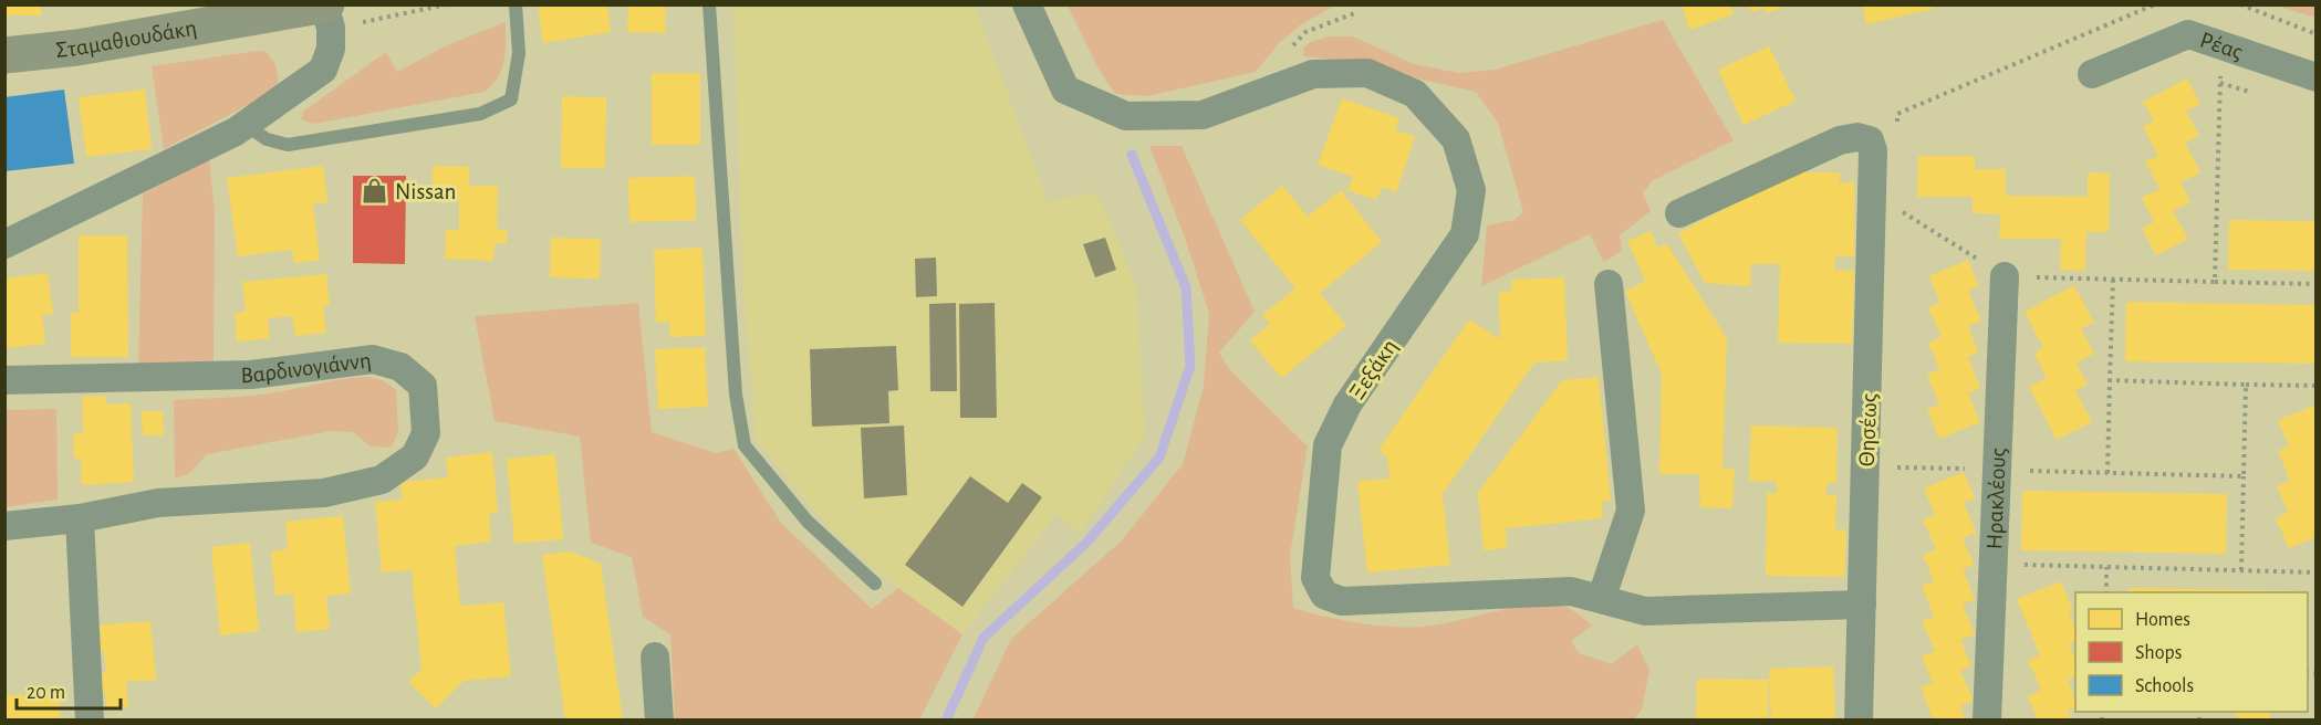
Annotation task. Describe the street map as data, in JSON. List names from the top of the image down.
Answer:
{
  "streets": {
    "main road": ["Σταμαθιουδάκη"],
    "street": [
      "Ρέας",
      "Βαρδινογιάννη",
      "Ξεξάκη",
      "Θησέως",
      "Ηρακλέους"
    ]
  },
  "crossings": [
    ["Ξεξάκη", "Θησέως"]
  ],
  "places": {
    "shop": ["Nissan"]
  },
  "legend": ["Homes", "Shops", "Schools"],
  "scale_bar": "20 m"
}
